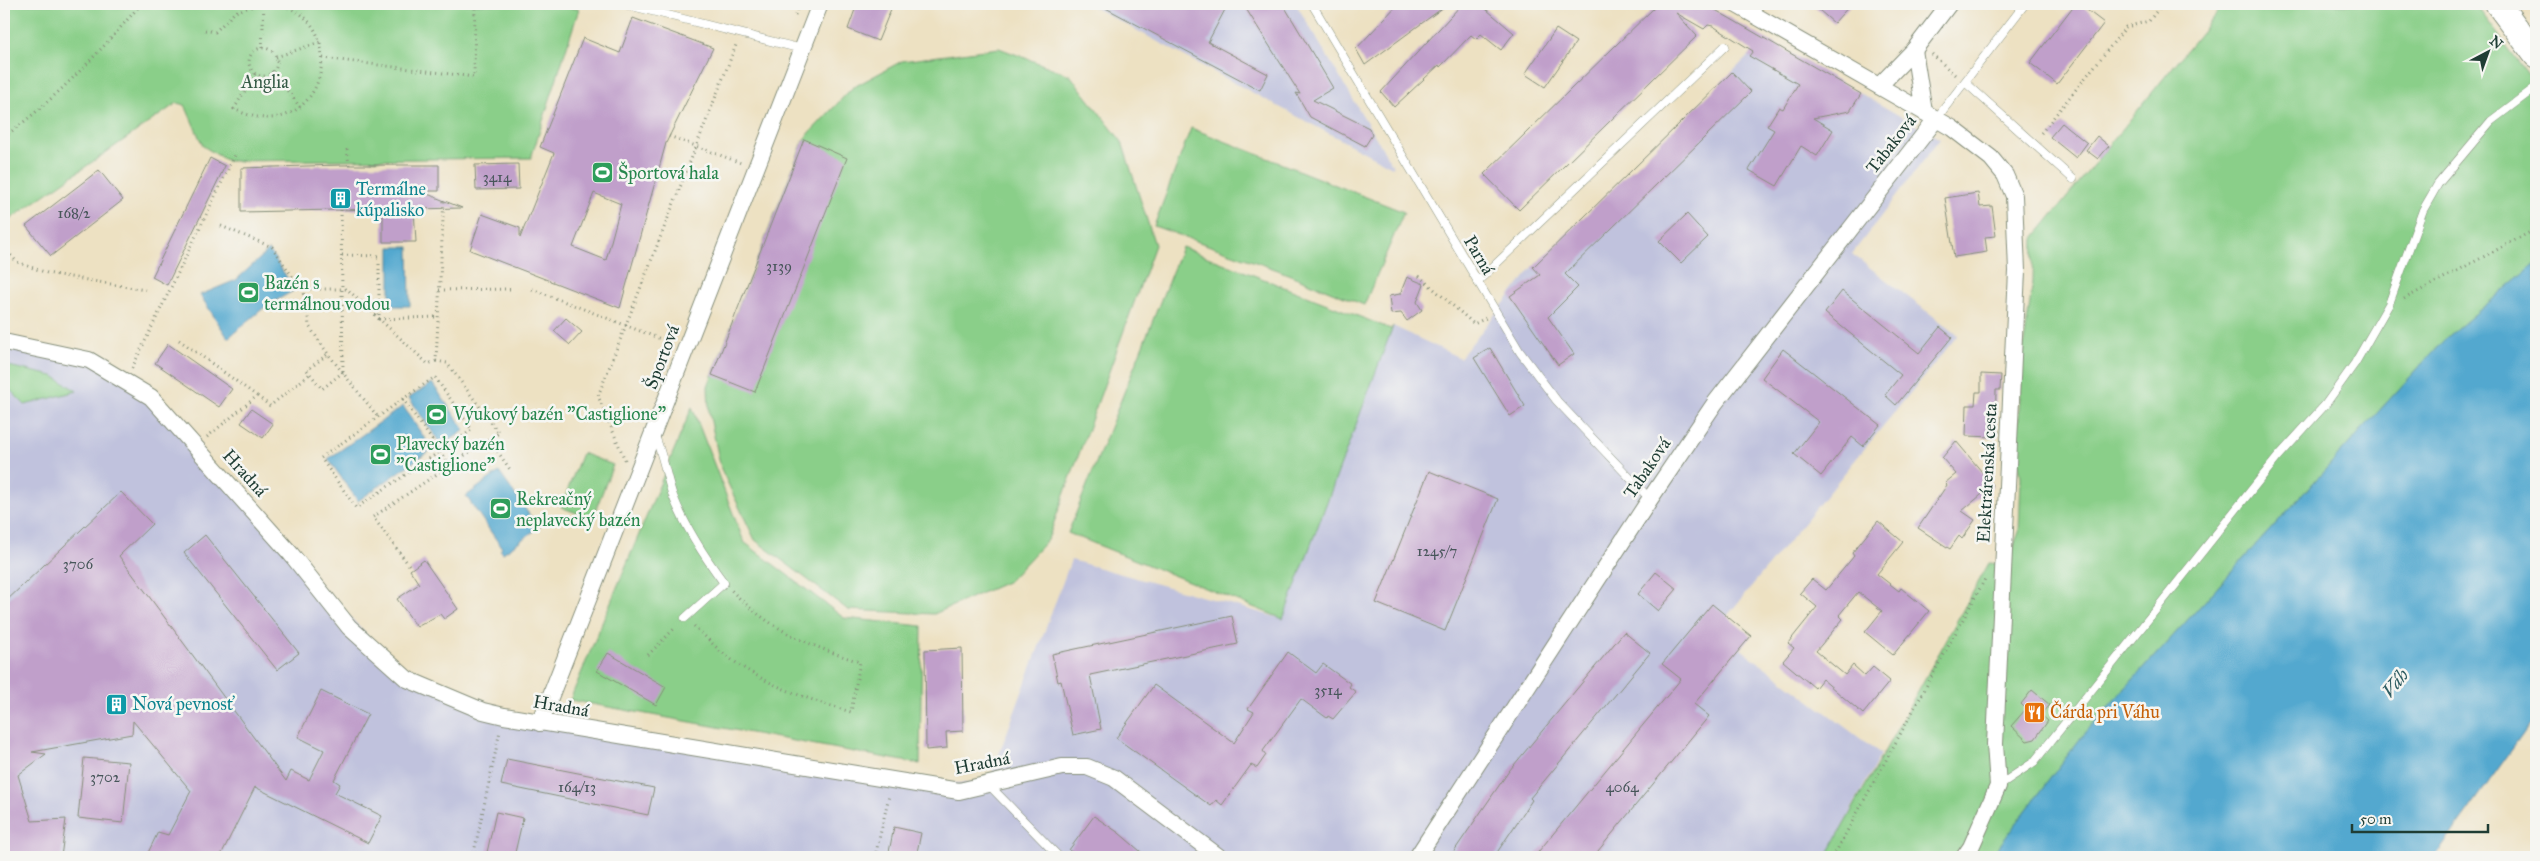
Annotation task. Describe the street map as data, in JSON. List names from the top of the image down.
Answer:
{
  "streets": {
    "street": [
      "Tabaková",
      "Športová",
      "Hradná",
      "Elektrárenská cesta"
    ],
    "lane": ["Parná"]
  },
  "crossings": [
    ["Tabaková", "Parná"],
    ["Tabaková", "Elektrárenská cesta"],
    ["Športová", "Hradná"]
  ],
  "water": ["Váh"],
  "parks": ["Anglia"],
  "places": {
    "sports": [
      "Športová hala",
      "Bazén s termálnou vodou",
      "Výukový bazén \"Castiglione\"",
      "Plavecký bazén \"Castiglione\"",
      "Rekreačný neplavecký bazén"
    ],
    "building": ["Termálne kúpalisko", "Nová pevnosť"],
    "restaurant": ["Čárda pri Váhu"]
  },
  "house_numbers": [
    "3414",
    "168/2",
    "3139",
    "1245/7",
    "3706",
    "3514",
    "3702",
    "164/13",
    "4064"
  ],
  "scale_bar": "50 m",
  "north": "top right"
}
